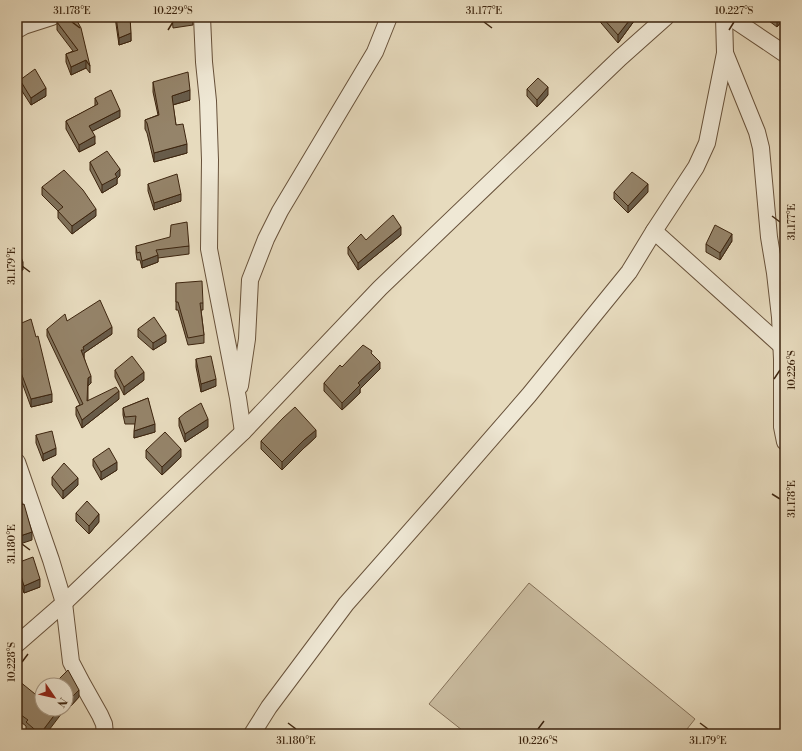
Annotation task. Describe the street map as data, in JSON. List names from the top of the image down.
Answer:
{
  "north": "bottom right",
  "coordinates": [
    "31.178°E",
    "10.229°S",
    "31.177°E",
    "10.227°S",
    "31.179°E",
    "10.226°S",
    "31.180°E",
    "10.228°S"
  ]
}
